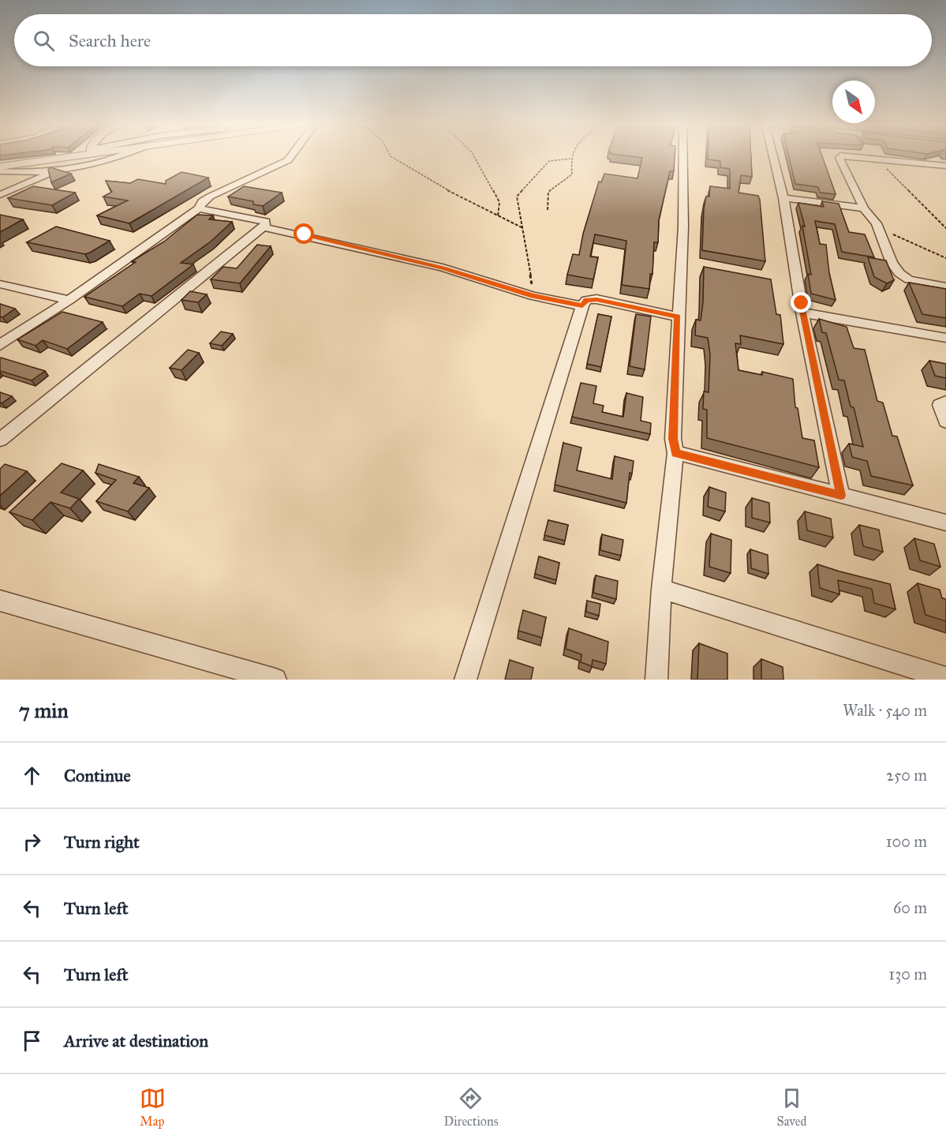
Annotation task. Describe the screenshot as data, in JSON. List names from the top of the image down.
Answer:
{
  "north": "bottom right",
  "page": {
    "search": "Search here",
    "heading": ["7 min", "Walk · 540 m"],
    "list": [
      ["Continue", "250 m"],
      ["Turn right", "100 m"],
      ["Turn left", "60 m"],
      ["Turn left", "130 m"],
      "Arrive at destination"
    ],
    "nav": ["Map", "Directions", "Saved"]
  }
}
